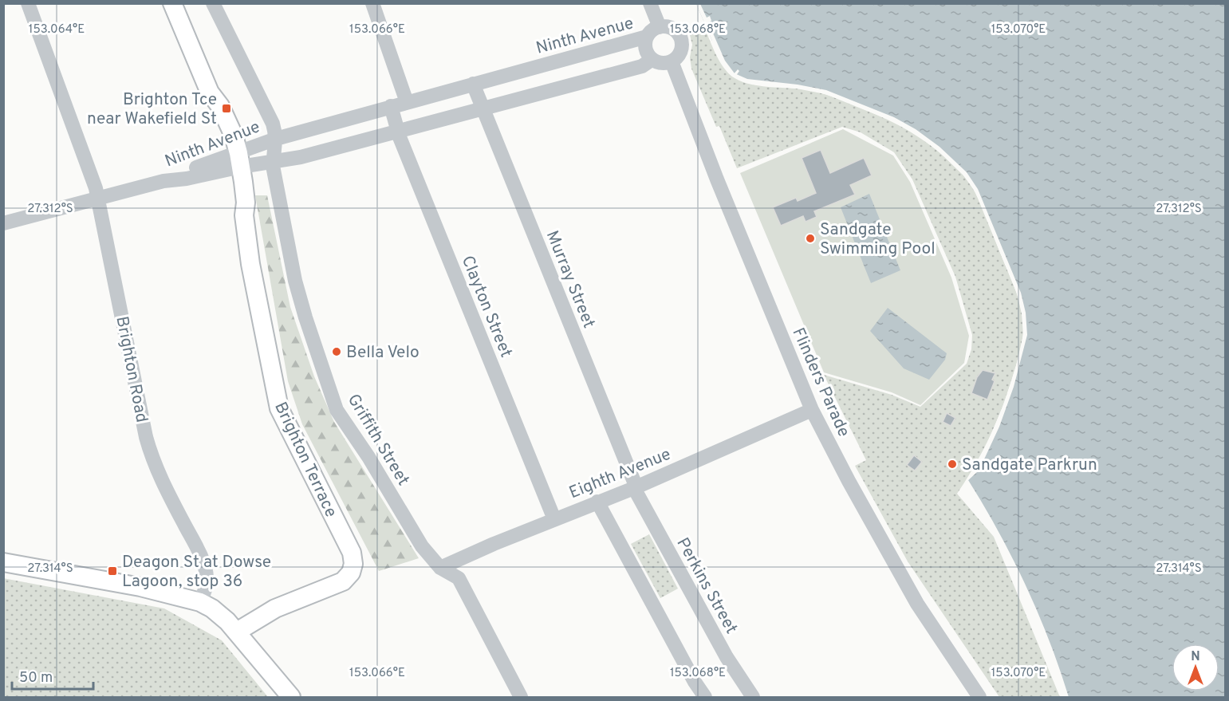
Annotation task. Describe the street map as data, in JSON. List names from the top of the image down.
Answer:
{
  "streets": {
    "main road": ["Brighton Terrace"],
    "street": [
      "Ninth Avenue",
      "Murray Street",
      "Clayton Street",
      "Brighton Road",
      "Flinders Parade",
      "Griffith Street",
      "Eighth Avenue",
      "Perkins Street"
    ]
  },
  "crossings": [
    ["Ninth Avenue", "Murray Street"],
    ["Ninth Avenue", "Clayton Street"],
    ["Ninth Avenue", "Brighton Road"],
    ["Ninth Avenue", "Flinders Parade"],
    ["Ninth Avenue", "Griffith Street"],
    ["Ninth Avenue", "Brighton Terrace"],
    ["Murray Street", "Eighth Avenue"],
    ["Murray Street", "Perkins Street"],
    ["Clayton Street", "Eighth Avenue"],
    ["Flinders Parade", "Eighth Avenue"],
    ["Griffith Street", "Eighth Avenue"],
    ["Eighth Avenue", "Perkins Street"]
  ],
  "places": {
    "transit": ["Brighton Tce near Wakefield St", "Deagon St at Dowse Lagoon, stop 36"],
    "other": ["Sandgate Swimming Pool", "Bella Velo", "Sandgate Parkrun"]
  },
  "scale_bar": "50 m",
  "north": "top",
  "coordinates": [
    "153.064°E",
    "153.066°E",
    "153.068°E",
    "153.070°E",
    "27.312°S",
    "27.314°S"
  ]
}
